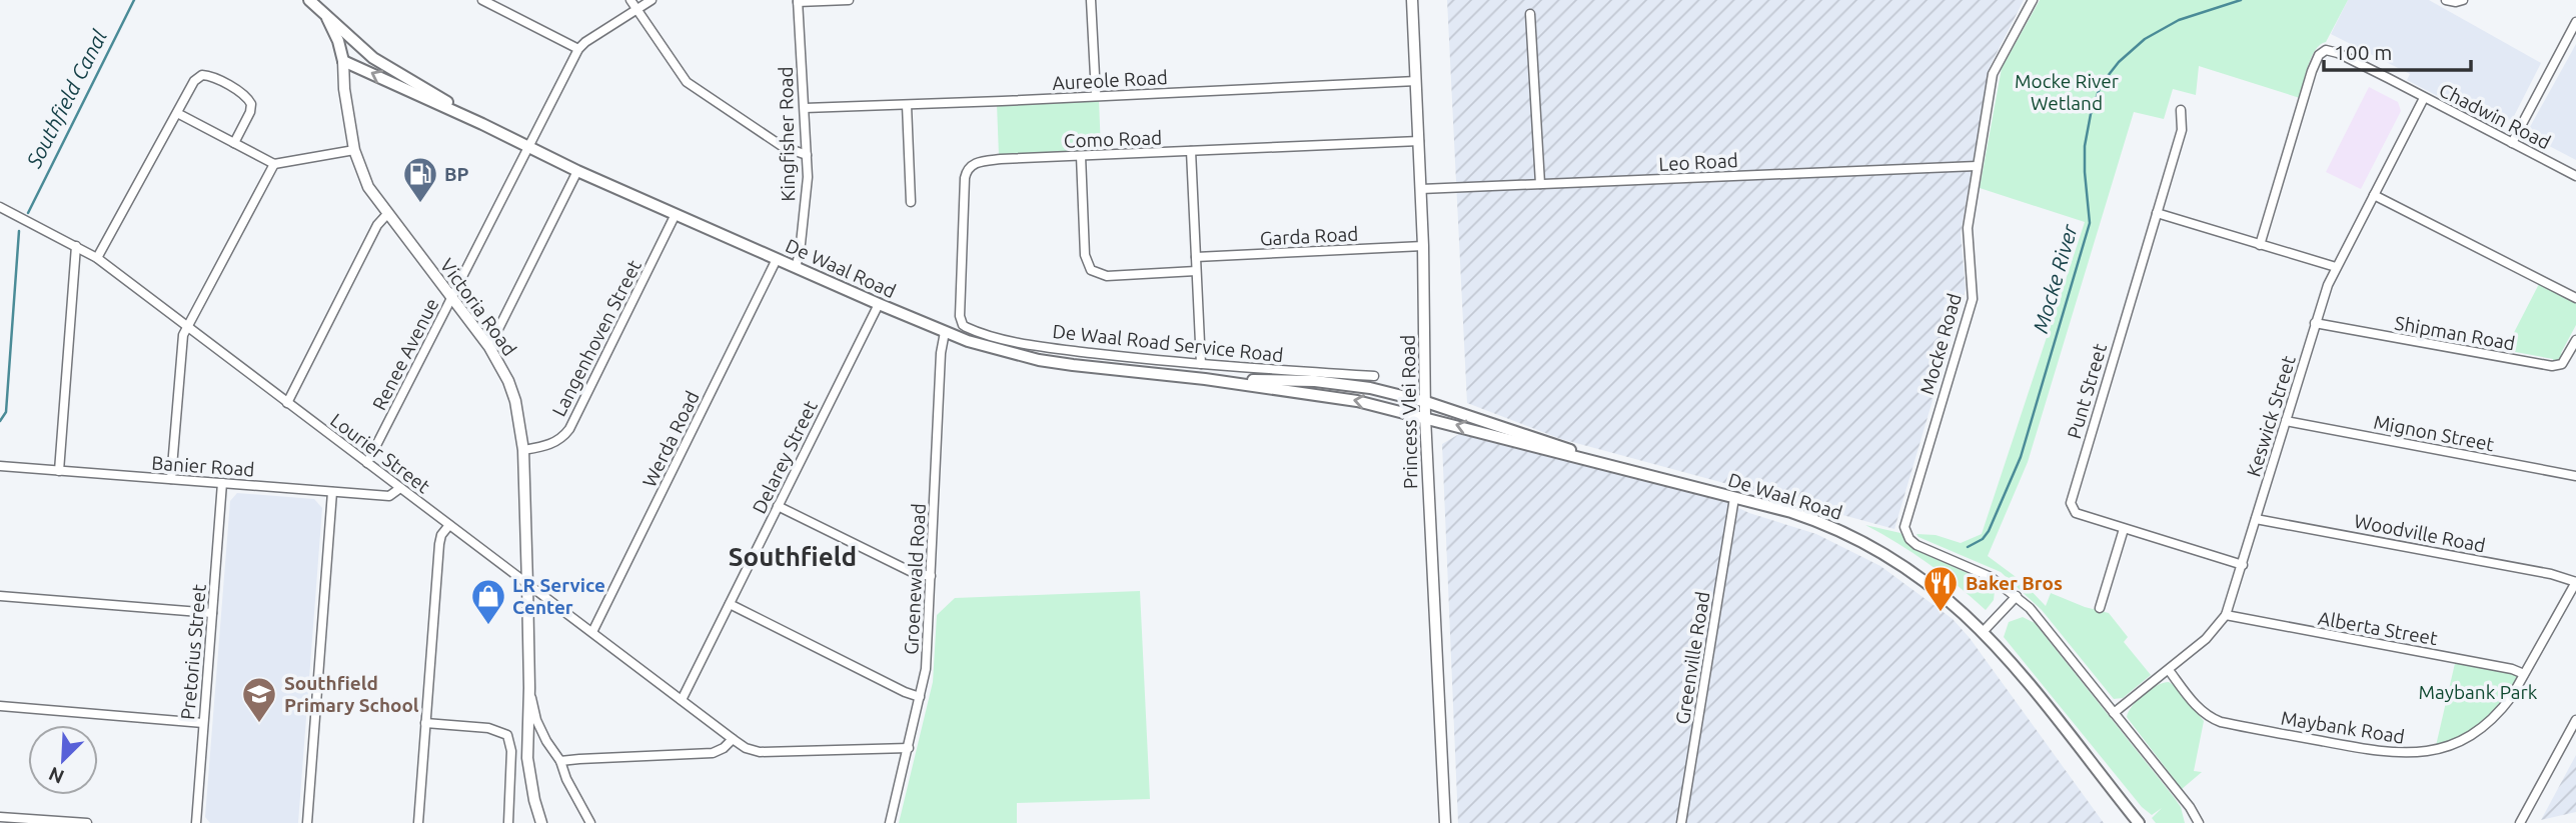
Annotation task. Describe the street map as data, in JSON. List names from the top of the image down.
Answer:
{
  "streets": {
    "main road": ["De Waal Road", "Victoria Road"],
    "street": [
      "Aureole Road",
      "Chadwin Road",
      "Kingfisher Road",
      "Como Road",
      "Leo Road",
      "Garda Road",
      "Shipman Road",
      "Langenhoven Street",
      "De Waal Road Service Road",
      "Mocke Road",
      "Renee Avenue",
      "Punt Street",
      "Princess Vlei Road",
      "Keswick Street",
      "Mignon Street",
      "Werda Road",
      "Lourier Street",
      "Delarey Street",
      "Banier Road",
      "Woodville Road",
      "Groenewald Road",
      "Alberta Street",
      "Pretorius Street",
      "Greenville Road",
      "Maybank Road"
    ]
  },
  "crossings": [
    ["Aureole Road", "Kingfisher Road"],
    ["Aureole Road", "Princess Vlei Road"],
    ["Chadwin Road", "Keswick Street"],
    ["Kingfisher Road", "De Waal Road"],
    ["Como Road", "De Waal Road Service Road"],
    ["Como Road", "Princess Vlei Road"],
    ["Leo Road", "Mocke Road"],
    ["Leo Road", "Princess Vlei Road"],
    ["Garda Road", "Princess Vlei Road"],
    ["De Waal Road", "Victoria Road"],
    ["De Waal Road", "Langenhoven Street"],
    ["De Waal Road", "Renee Avenue"],
    ["De Waal Road", "Princess Vlei Road"],
    ["De Waal Road", "Werda Road"],
    ["De Waal Road", "Delarey Street"],
    ["De Waal Road", "Groenewald Road"],
    ["De Waal Road", "Greenville Road"],
    ["Victoria Road", "Langenhoven Street"],
    ["Victoria Road", "Renee Avenue"],
    ["Victoria Road", "Lourier Street"],
    ["Shipman Road", "Keswick Street"],
    ["Mocke Road", "Keswick Street"],
    ["Renee Avenue", "Lourier Street"],
    ["Punt Street", "Keswick Street"],
    ["Keswick Street", "Mignon Street"],
    ["Keswick Street", "Woodville Road"],
    ["Keswick Street", "Alberta Street"],
    ["Keswick Street", "Maybank Road"],
    ["Werda Road", "Lourier Street"],
    ["Lourier Street", "Delarey Street"],
    ["Lourier Street", "Banier Road"],
    ["Lourier Street", "Groenewald Road"],
    ["Banier Road", "Pretorius Street"],
    ["Woodville Road", "Maybank Road"],
    ["Alberta Street", "Maybank Road"]
  ],
  "districts": ["Southfield"],
  "water": ["Southfield Canal", "Mocke River"],
  "parks": ["Mocke River Wetland", "Maybank Park"],
  "places": {
    "fuel station": ["BP"],
    "restaurant": ["Baker Bros"],
    "shop": ["LR Service Center"],
    "school or university": ["Southfield Primary School"]
  },
  "scale_bar": "100 m",
  "north": "bottom left"
}
